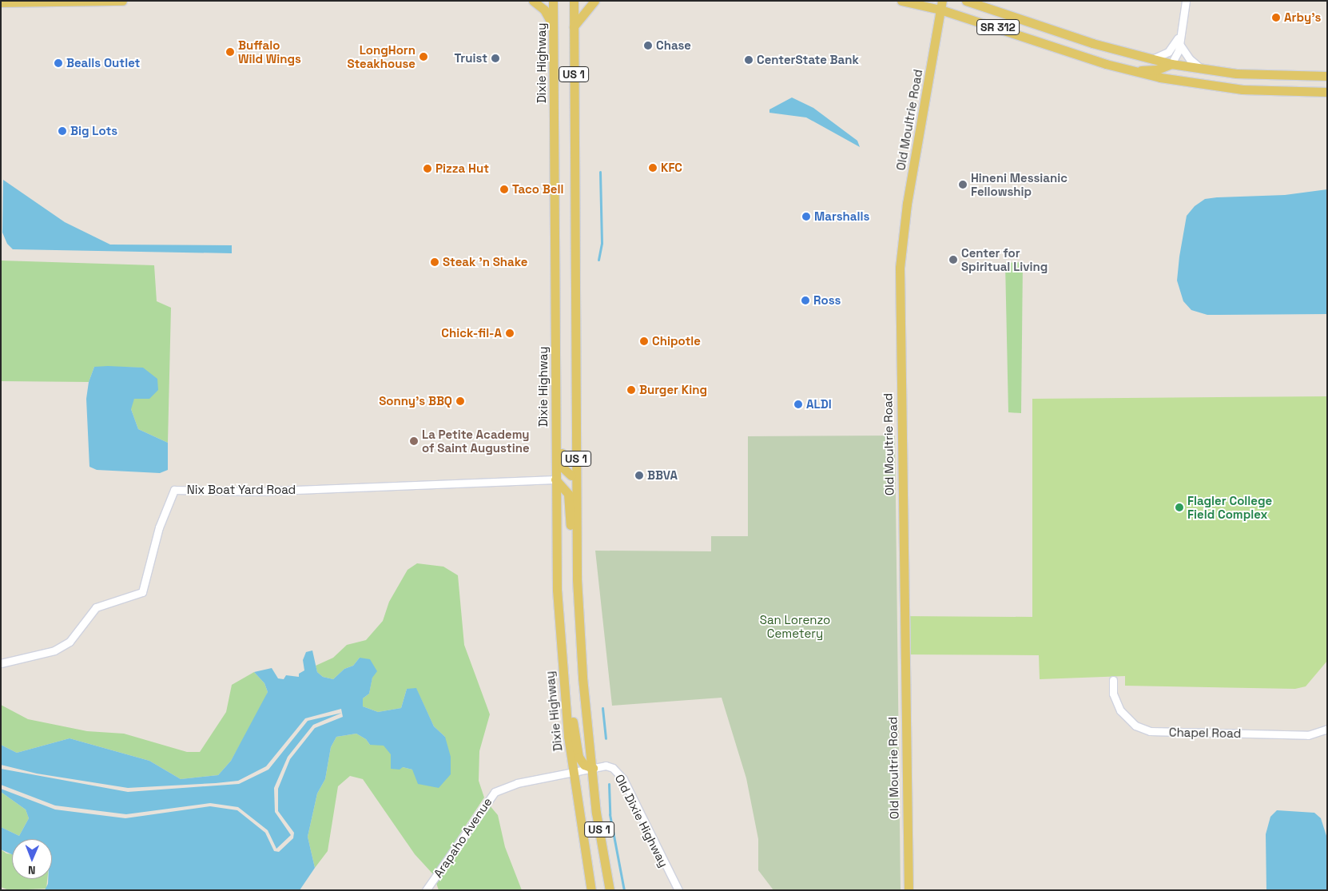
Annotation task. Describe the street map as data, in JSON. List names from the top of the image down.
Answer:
{
  "streets": {
    "main road": [
      "SR 312",
      "Dixie Highway",
      "US 1",
      "Old Moultrie Road"
    ],
    "street": [
      "Nix Boat Yard Road",
      "Chapel Road",
      "Old Dixie Highway",
      "Arapaho Avenue"
    ]
  },
  "crossings": [
    ["SR 312", "Old Moultrie Road"],
    ["Dixie Highway", "US 1"],
    ["Dixie Highway", "Nix Boat Yard Road"],
    ["Dixie Highway", "Old Dixie Highway"],
    ["Dixie Highway", "Arapaho Avenue"],
    ["US 1", "Old Dixie Highway"],
    ["US 1", "Arapaho Avenue"],
    ["Old Dixie Highway", "Arapaho Avenue"]
  ],
  "parks": ["San Lorenzo Cemetery"],
  "places": [
    "Arby's",
    "Chase",
    "Buffalo Wild Wings",
    "LongHorn Steakhouse",
    "Truist",
    "CenterState Bank",
    "Bealls Outlet",
    "Big Lots",
    "KFC",
    "Pizza Hut",
    "Hineni Messianic Fellowship",
    "Taco Bell",
    "Marshalls",
    "Center for Spiritual Living",
    "Steak 'n Shake",
    "Ross",
    "Chick-fil-A",
    "Chipotle",
    "Burger King",
    "Sonny's BBQ",
    "ALDI",
    "La Petite Academy of Saint Augustine",
    "BBVA",
    "Flagler College Field Complex"
  ],
  "north": "bottom"
}
